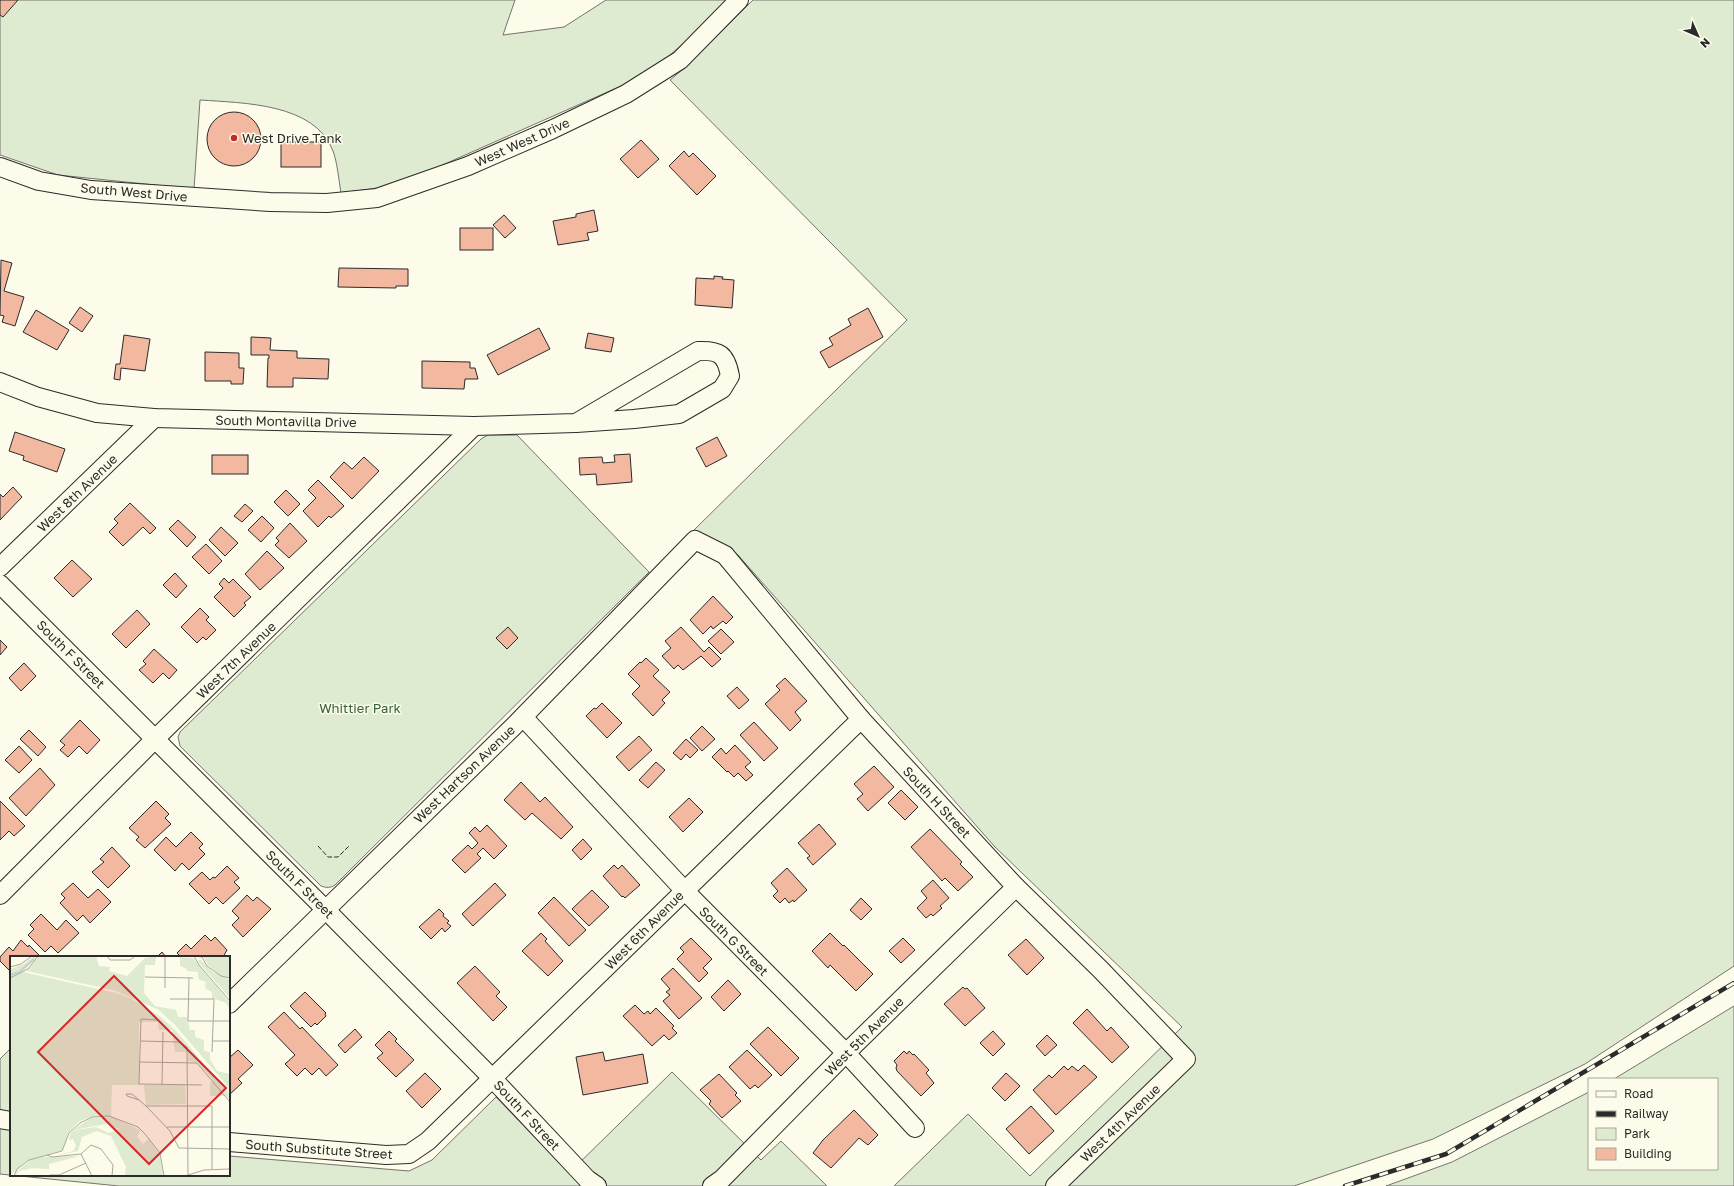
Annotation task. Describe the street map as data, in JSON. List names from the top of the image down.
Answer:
{
  "streets": {
    "street": [
      "West West Drive",
      "South West Drive",
      "South Montavilla Drive",
      "West 8th Avenue",
      "South F Street",
      "West 7th Avenue",
      "West Hartson Avenue",
      "South H Street",
      "West 6th Avenue",
      "South G Street",
      "West 5th Avenue",
      "West 4th Avenue",
      "South Substitute Street"
    ]
  },
  "crossings": [
    ["West West Drive", "South West Drive"],
    ["South Montavilla Drive", "West 8th Avenue"],
    ["South Montavilla Drive", "West 7th Avenue"],
    ["South F Street", "West 7th Avenue"],
    ["South F Street", "West Hartson Avenue"],
    ["South F Street", "West 6th Avenue"],
    ["West Hartson Avenue", "South H Street"],
    ["West Hartson Avenue", "South G Street"],
    ["South H Street", "West 6th Avenue"],
    ["South H Street", "West 5th Avenue"],
    ["South H Street", "West 4th Avenue"],
    ["West 6th Avenue", "South G Street"],
    ["West 6th Avenue", "South Substitute Street"],
    ["South G Street", "West 5th Avenue"]
  ],
  "parks": ["Whittier Park"],
  "places": ["West Drive Tank"],
  "legend": [
    "Road",
    "Railway",
    "Park",
    "Building"
  ],
  "north": "bottom right"
}
